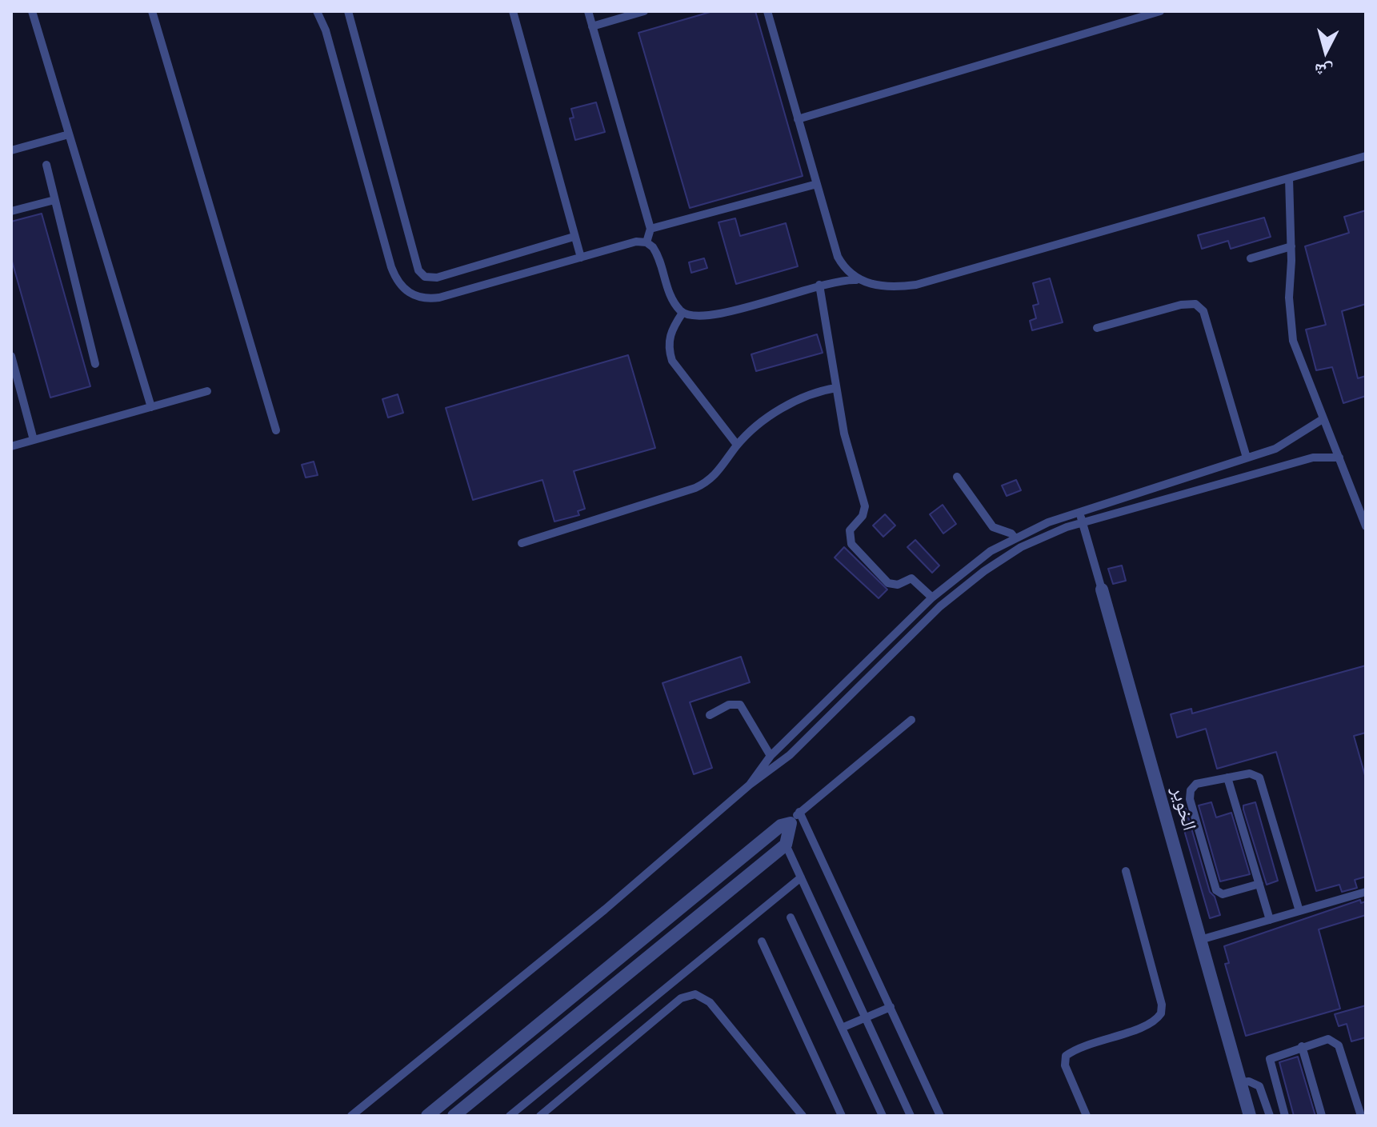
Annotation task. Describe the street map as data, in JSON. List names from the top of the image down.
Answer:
{
  "streets": {
    "street": ["الخوير"]
  },
  "north": "bottom"
}
